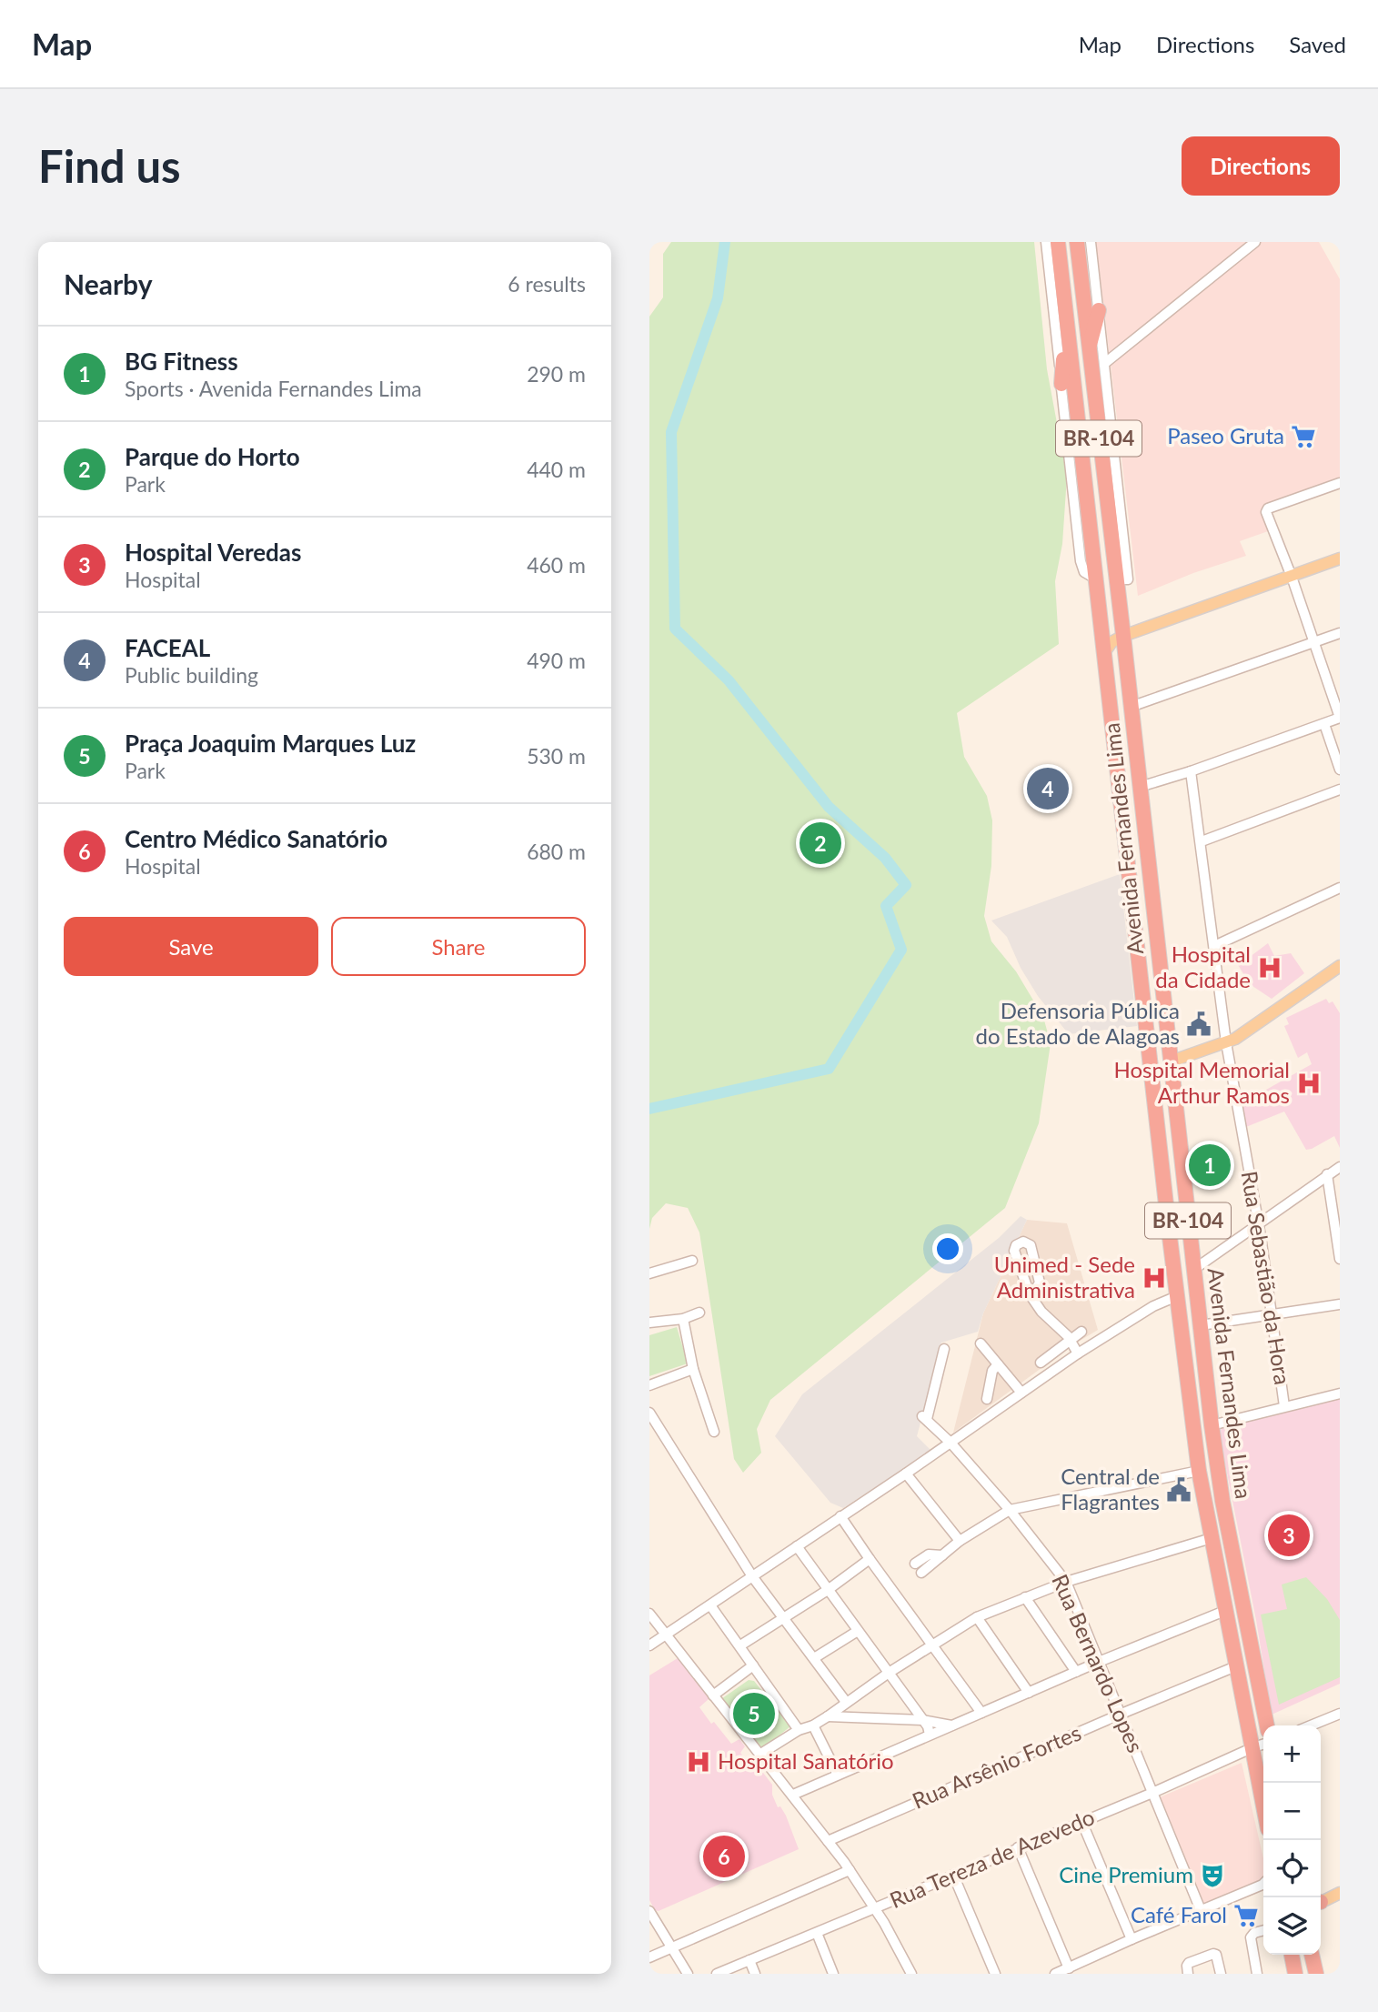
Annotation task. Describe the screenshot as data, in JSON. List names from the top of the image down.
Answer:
{
  "streets": {
    "highway": ["BR-104", "Avenida Fernandes Lima"],
    "street": [
      "Rua Sebastião da Hora",
      "Rua Bernardo Lopes",
      "Rua Arsênio Fortes",
      "Rua Tereza de Azevedo"
    ]
  },
  "crossings": [
    ["Avenida Fernandes Lima", "Rua Arsênio Fortes"],
    ["Avenida Fernandes Lima", "Rua Tereza de Azevedo"],
    ["Rua Bernardo Lopes", "Rua Arsênio Fortes"],
    ["Rua Bernardo Lopes", "Rua Tereza de Azevedo"]
  ],
  "places": {
    "supermarket": ["Paseo Gruta", "Café Farol"],
    "hospital": [
      "Hospital da Cidade",
      "Hospital Memorial Arthur Ramos",
      "Unimed - Sede Administrativa",
      "Hospital Sanatório"
    ],
    "public building": ["Defensoria Pública do Estado de Alagoas", "Central de Flagrantes"],
    "theatre": ["Cine Premium"]
  },
  "page": {
    "header": "Map",
    "nav": ["Map", "Directions", "Saved"],
    "buttons": [
      "Directions",
      ["Save", "Share"]
    ],
    "title": "Find us",
    "heading": ["Nearby", "6 results"],
    "list": [
      {
        "mark": "1",
        "name": "BG Fitness",
        "note": "Sports · Avenida Fernandes Lima",
        "value": "290 m"
      },
      {
        "mark": "2",
        "name": "Parque do Horto",
        "note": "Park",
        "value": "440 m"
      },
      {
        "mark": "3",
        "name": "Hospital Veredas",
        "note": "Hospital",
        "value": "460 m"
      },
      {
        "mark": "4",
        "name": "FACEAL",
        "note": "Public building",
        "value": "490 m"
      },
      {
        "mark": "5",
        "name": "Praça Joaquim Marques Luz",
        "note": "Park",
        "value": "530 m"
      },
      {
        "mark": "6",
        "name": "Centro Médico Sanatório",
        "note": "Hospital",
        "value": "680 m"
      }
    ],
    "pins": [
      "4",
      "2",
      "1",
      "3",
      "5",
      "6"
    ],
    "map_buttons": ["+", "−"]
  }
}
